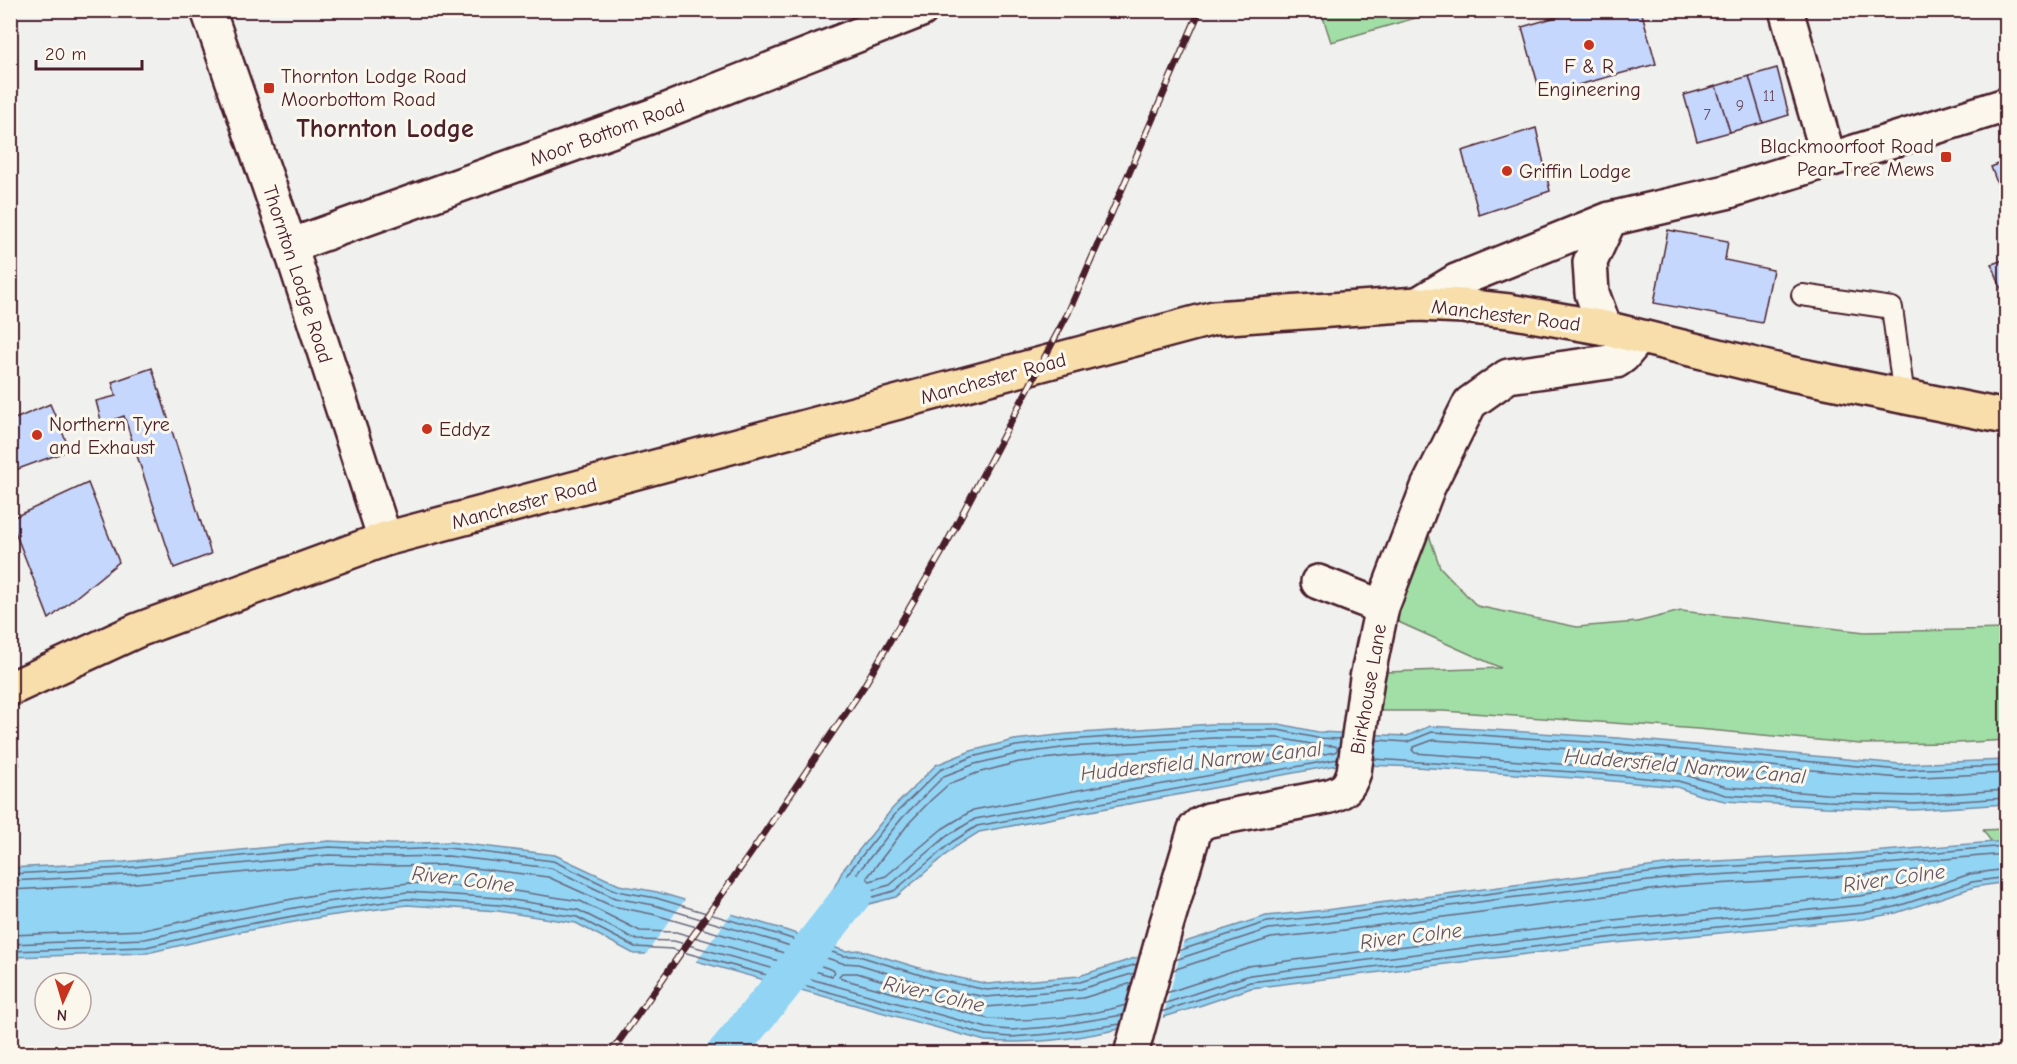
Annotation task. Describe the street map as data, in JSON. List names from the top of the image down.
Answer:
{
  "streets": {
    "main road": ["Manchester Road"],
    "street": ["Moor Bottom Road", "Thornton Lodge Road", "Birkhouse Lane"]
  },
  "crossings": [
    ["Moor Bottom Road", "Thornton Lodge Road"],
    ["Thornton Lodge Road", "Manchester Road"],
    ["Manchester Road", "Birkhouse Lane"]
  ],
  "districts": ["Thornton Lodge"],
  "water": ["Huddersfield Narrow Canal", "River Colne"],
  "places": {
    "other": [
      "F & R Engineering",
      "Griffin Lodge",
      "Eddyz",
      "Northern Tyre and Exhaust"
    ],
    "transit": ["Thornton Lodge Road Moorbottom Road", "Blackmoorfoot Road Pear Tree Mews"]
  },
  "house_numbers": ["11", "9", "7"],
  "scale_bar": "20 m",
  "north": "bottom"
}
